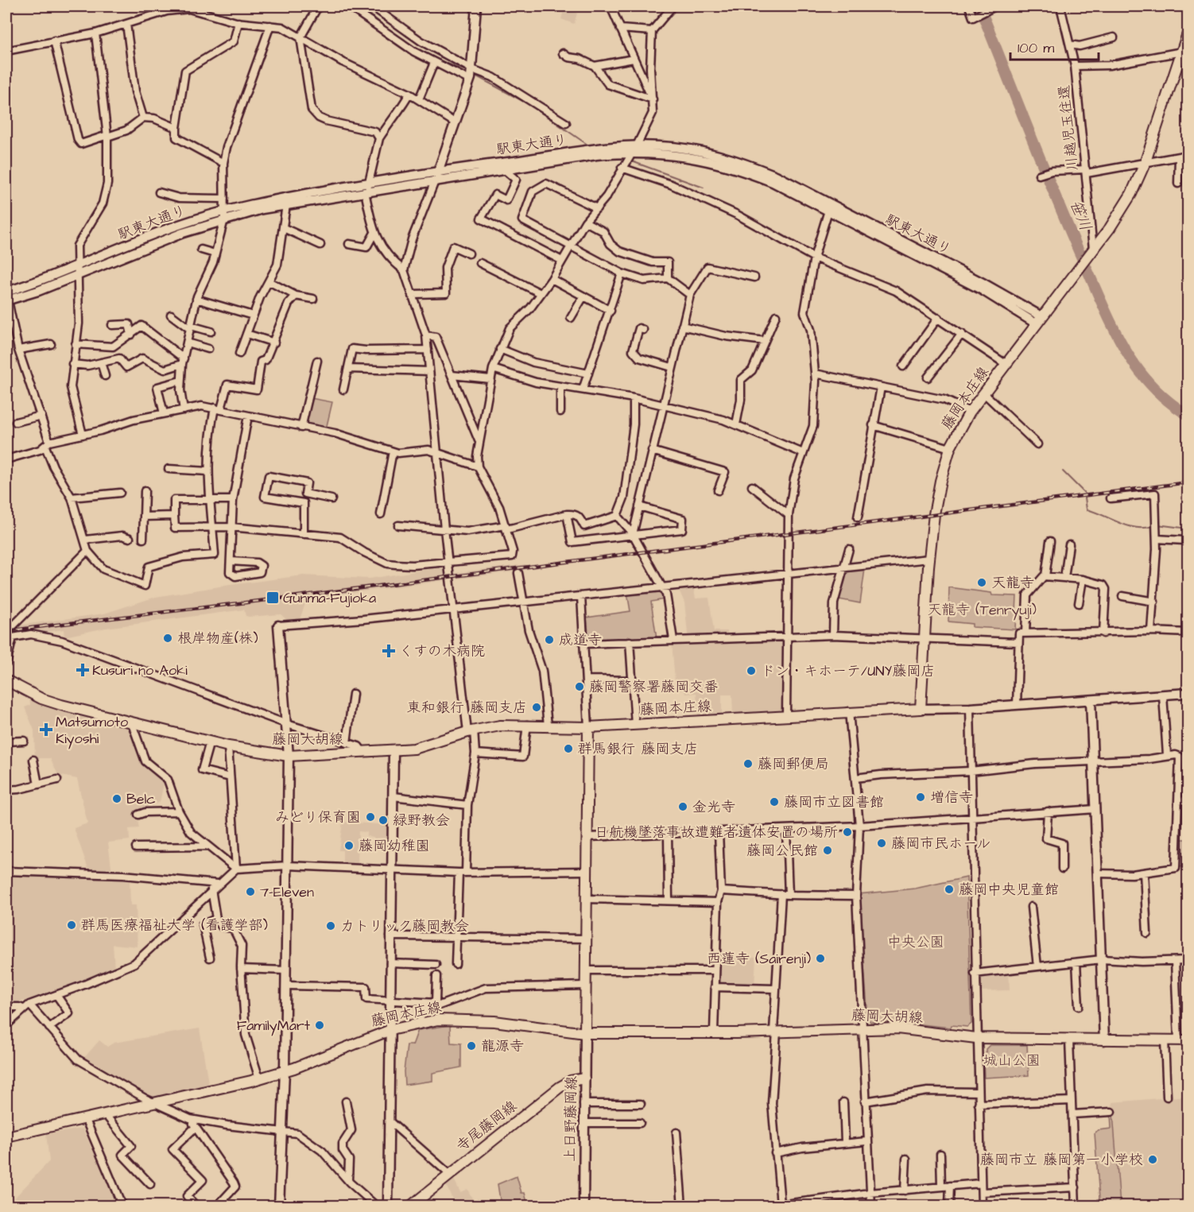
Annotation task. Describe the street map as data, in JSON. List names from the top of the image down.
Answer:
{
  "streets": {
    "main road": ["藤岡本庄線", "藤岡大胡線", "寺尾藤岡線"],
    "street": ["川越児玉往還", "駅東大通り", "上日野藤岡線"]
  },
  "crossings": [
    ["川越児玉往還", "藤岡本庄線"],
    ["駅東大通り", "藤岡本庄線"],
    ["藤岡本庄線", "藤岡大胡線"],
    ["藤岡本庄線", "上日野藤岡線"],
    ["藤岡大胡線", "上日野藤岡線"],
    ["上日野藤岡線", "寺尾藤岡線"]
  ],
  "water": ["笹川"],
  "parks": ["天龍寺 (Tenryuji)", "中央公園", "城山公園"],
  "places": {
    "other": [
      "天龍寺",
      "根岸物産(株)",
      "成道寺",
      "ドン・キホーテ/UNY藤岡店",
      "藤岡警察署藤岡交番",
      "東和銀行 藤岡支店",
      "群馬銀行 藤岡支店",
      "藤岡郵便局",
      "増信寺",
      "Belc",
      "藤岡市立図書館",
      "金光寺",
      "みどり保育園",
      "緑野教会",
      "日航機墜落事故遭難者遺体安置の場所",
      "藤岡市民ホール",
      "藤岡幼稚園",
      "藤岡公民館",
      "藤岡中央児童館",
      "7-Eleven",
      "群馬医療福祉大学 (看護学部)",
      "カトリック藤岡教会",
      "西蓮寺 (Sairenji)",
      "FamilyMart",
      "龍源寺",
      "藤岡市立 藤岡第一小学校"
    ],
    "transit": ["Gunma-Fujioka"],
    "health": ["くすの木病院", "Kusuri no Aoki", "Matsumoto Kiyoshi"]
  },
  "scale_bar": "100 m"
}
